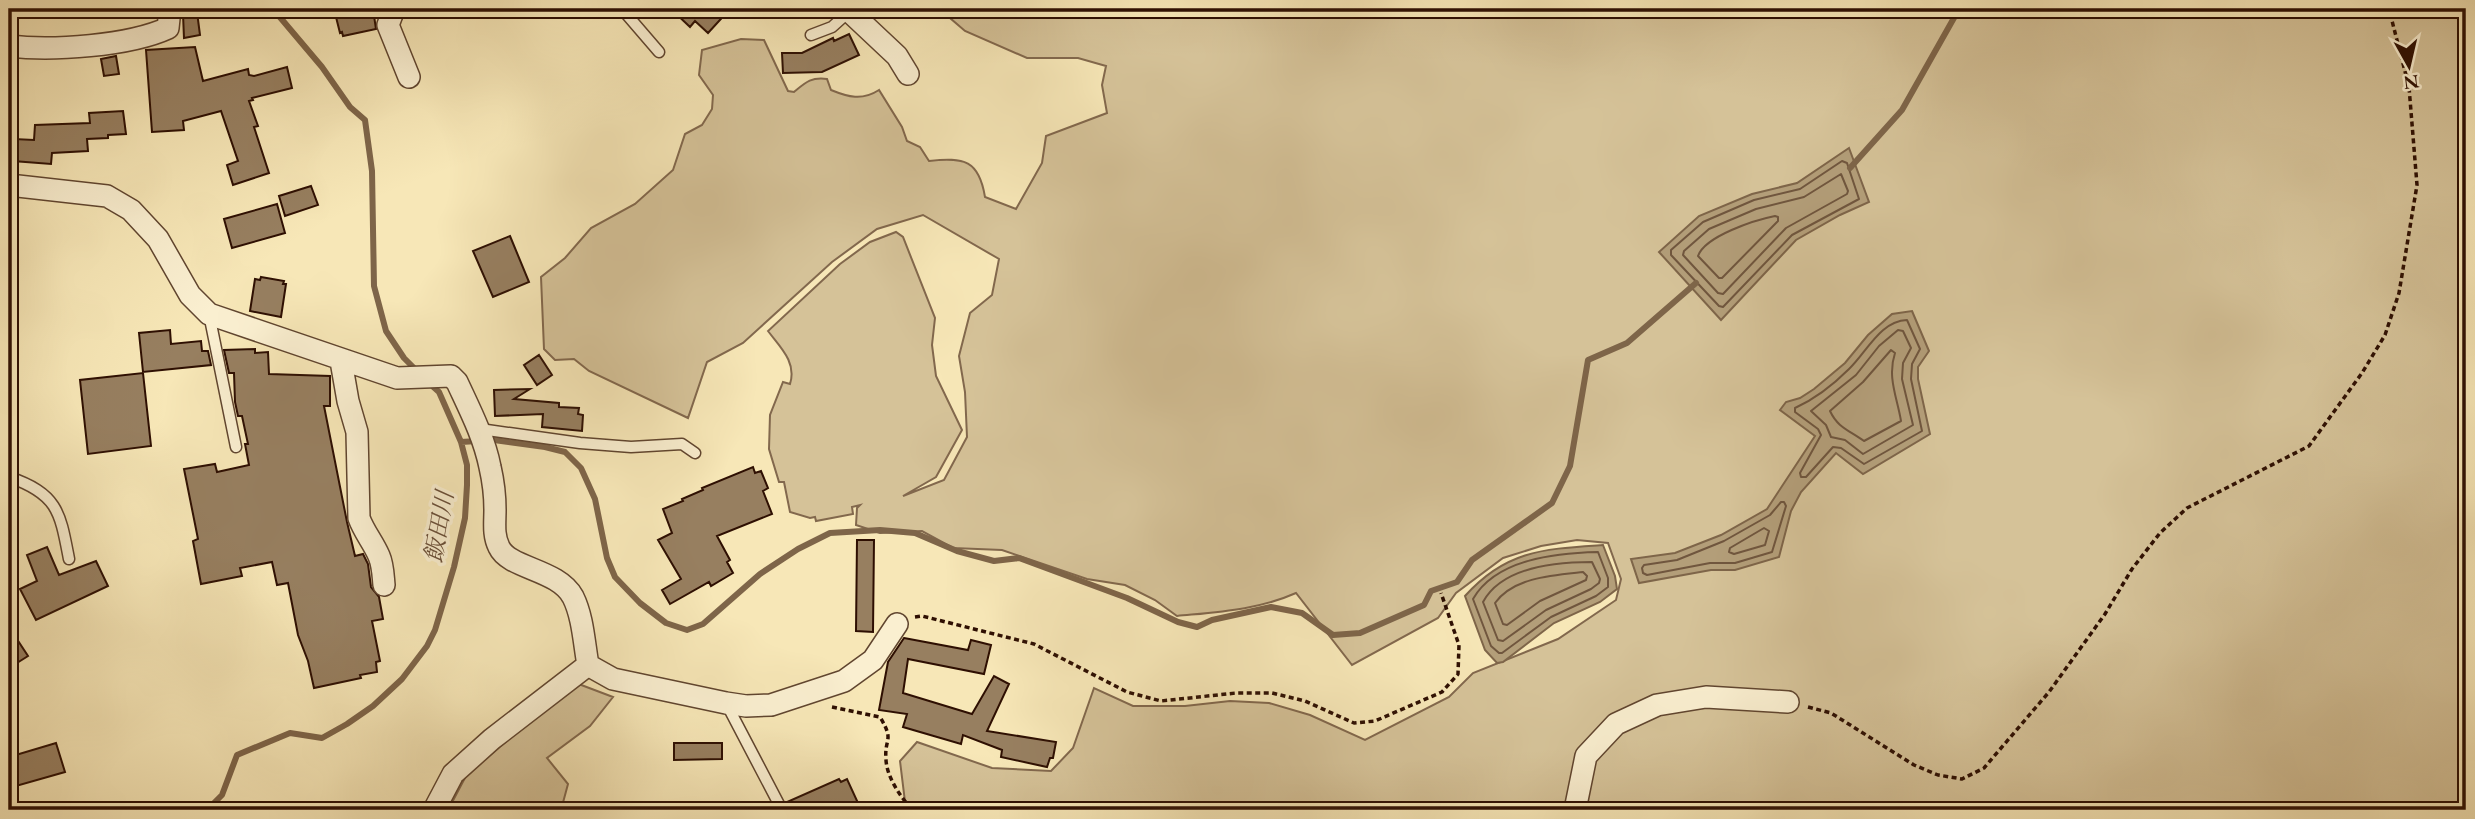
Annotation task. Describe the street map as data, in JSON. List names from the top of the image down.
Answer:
{
  "water": ["飯田川"],
  "north": "bottom"
}
